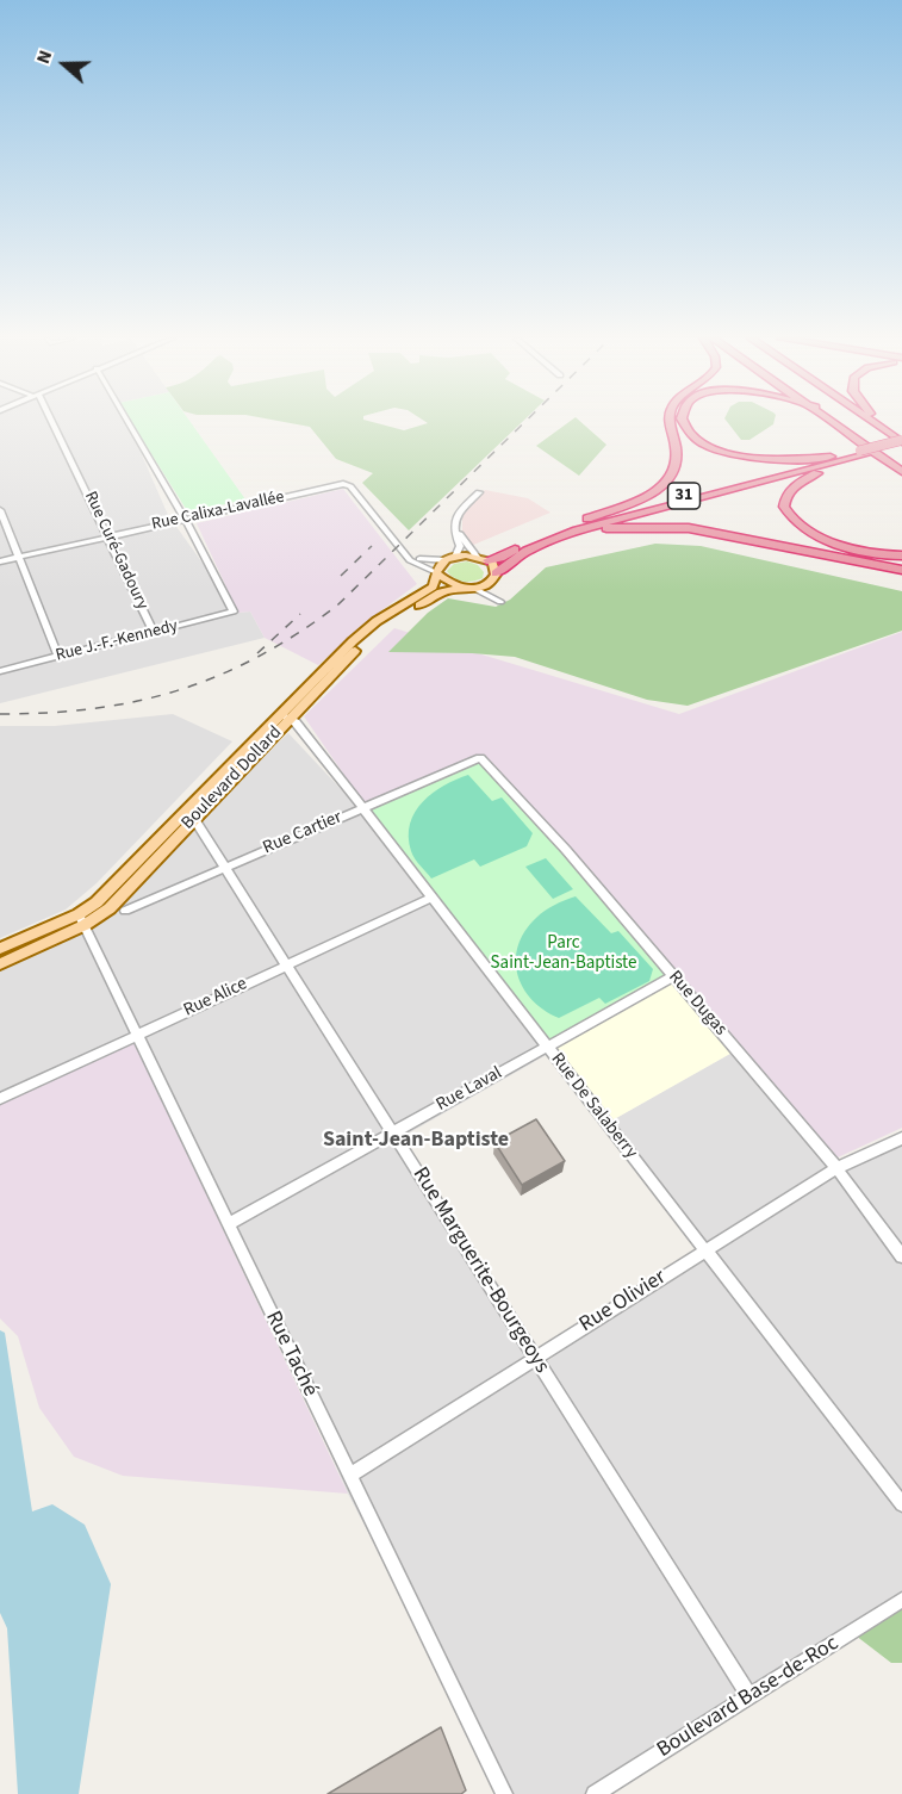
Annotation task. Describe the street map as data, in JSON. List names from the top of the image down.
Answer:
{
  "streets": {
    "highway": ["31"],
    "main road": ["Boulevard Dollard"],
    "street": [
      "Rue Calixa-Lavallée",
      "Rue Curé-Gadoury",
      "Rue J.-F.-Kennedy",
      "Rue Cartier",
      "Rue Alice",
      "Rue Dugas",
      "Rue Laval",
      "Rue De Salaberry",
      "Rue Marguerite-Bourgeoys",
      "Rue Olivier",
      "Rue Taché",
      "Boulevard Base-de-Roc"
    ]
  },
  "crossings": [
    ["Rue Calixa-Lavallée", "Rue Curé-Gadoury"],
    ["Rue Calixa-Lavallée", "Boulevard Dollard"],
    ["Rue Curé-Gadoury", "Rue J.-F.-Kennedy"],
    ["Boulevard Dollard", "Rue De Salaberry"],
    ["Boulevard Dollard", "Rue Marguerite-Bourgeoys"],
    ["Boulevard Dollard", "Rue Taché"],
    ["Rue Cartier", "Rue Dugas"],
    ["Rue Cartier", "Rue De Salaberry"],
    ["Rue Cartier", "Rue Marguerite-Bourgeoys"],
    ["Rue Alice", "Rue De Salaberry"],
    ["Rue Alice", "Rue Marguerite-Bourgeoys"],
    ["Rue Alice", "Rue Taché"],
    ["Rue Dugas", "Rue Laval"],
    ["Rue Dugas", "Rue Olivier"],
    ["Rue Laval", "Rue De Salaberry"],
    ["Rue Laval", "Rue Marguerite-Bourgeoys"],
    ["Rue Laval", "Rue Taché"],
    ["Rue De Salaberry", "Rue Olivier"],
    ["Rue Marguerite-Bourgeoys", "Rue Olivier"],
    ["Rue Marguerite-Bourgeoys", "Boulevard Base-de-Roc"],
    ["Rue Olivier", "Rue Taché"]
  ],
  "districts": ["Saint-Jean-Baptiste"],
  "parks": ["Parc Saint-Jean-Baptiste"],
  "north": "left"
}
